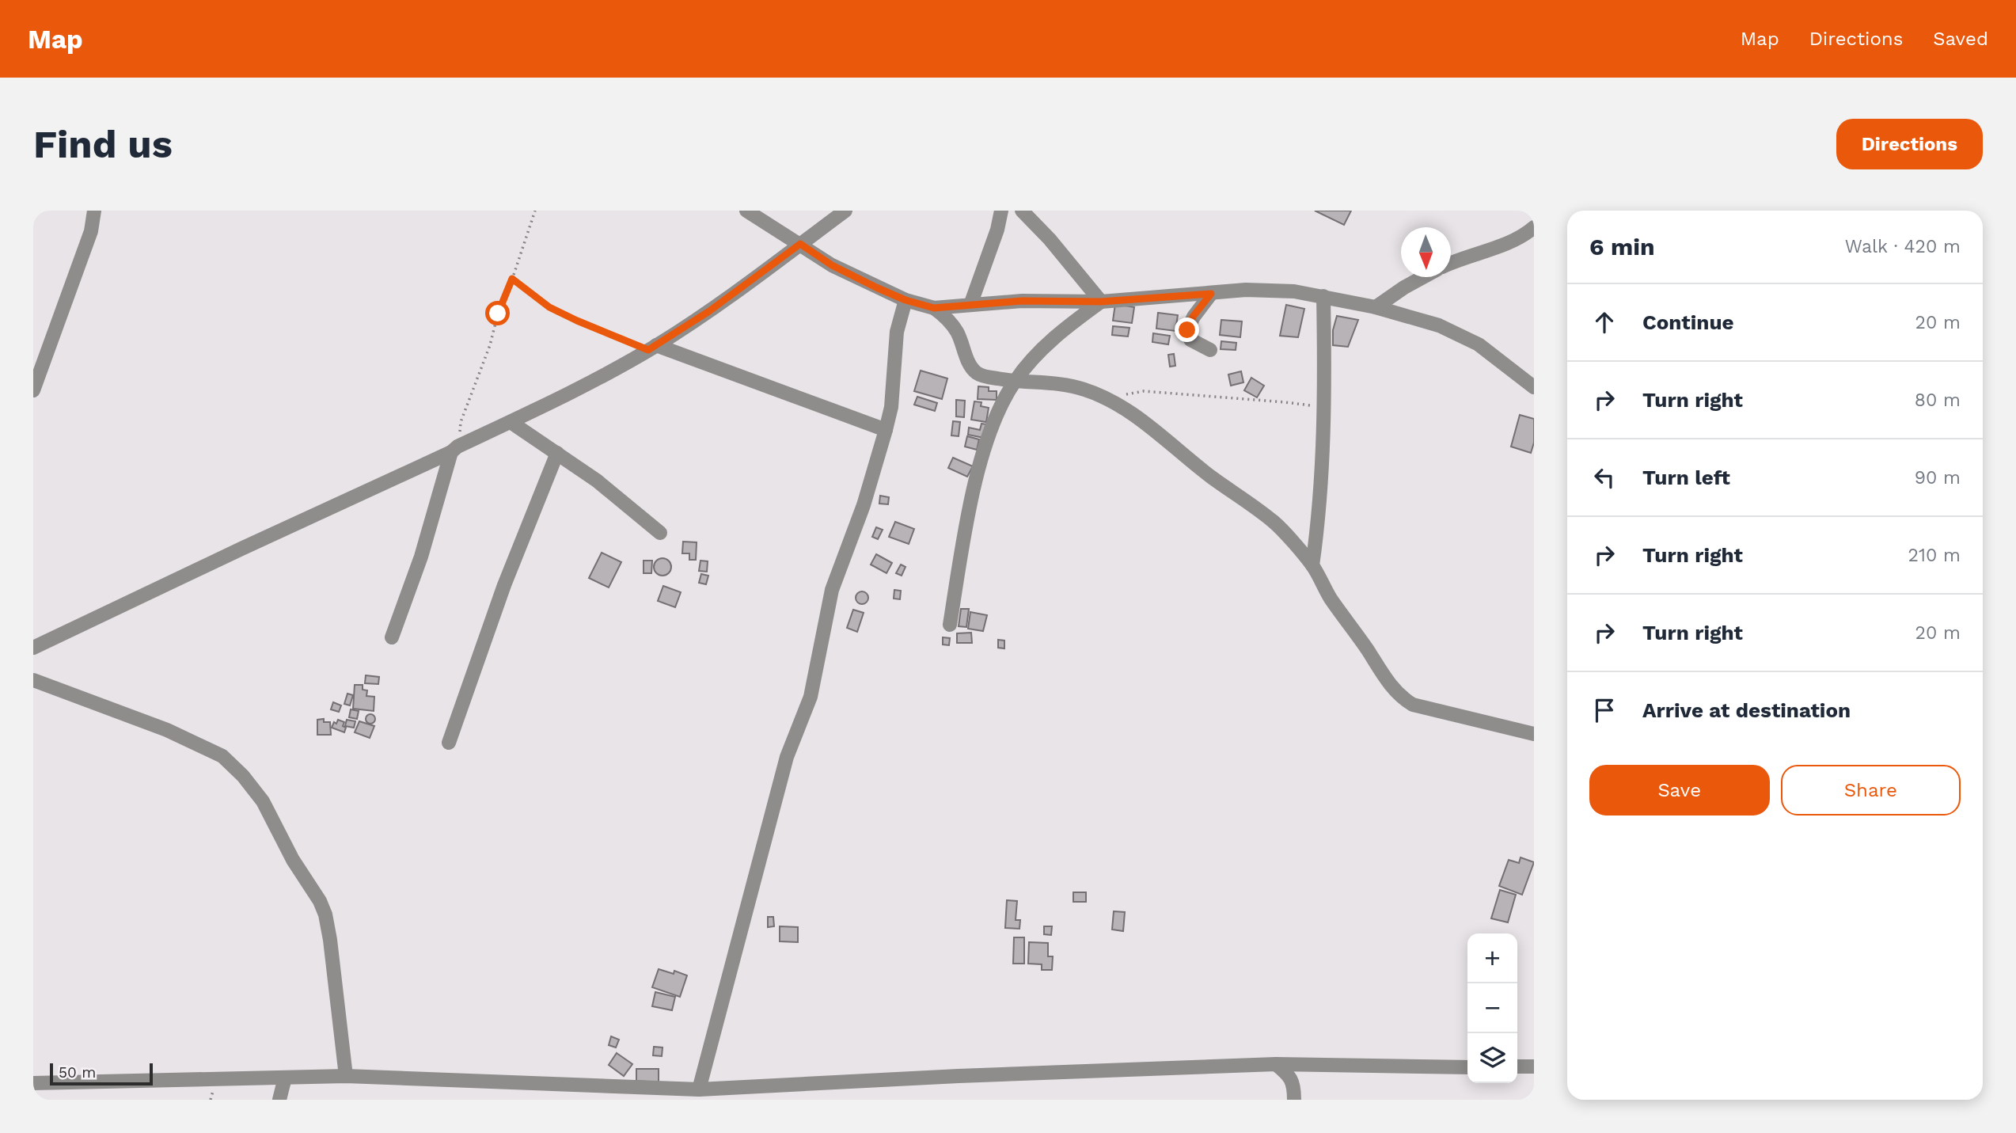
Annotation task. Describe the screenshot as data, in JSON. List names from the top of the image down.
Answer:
{
  "scale_bar": "50 m",
  "north": "bottom",
  "page": {
    "header": "Map",
    "nav": ["Map", "Directions", "Saved"],
    "buttons": [
      "Directions",
      ["Save", "Share"]
    ],
    "title": "Find us",
    "heading": ["6 min", "Walk · 420 m"],
    "list": [
      ["Continue", "20 m"],
      ["Turn right", "80 m"],
      ["Turn left", "90 m"],
      ["Turn right", "210 m"],
      ["Turn right", "20 m"],
      "Arrive at destination"
    ],
    "map_buttons": ["+", "−"],
    "scale": "50 m"
  }
}
